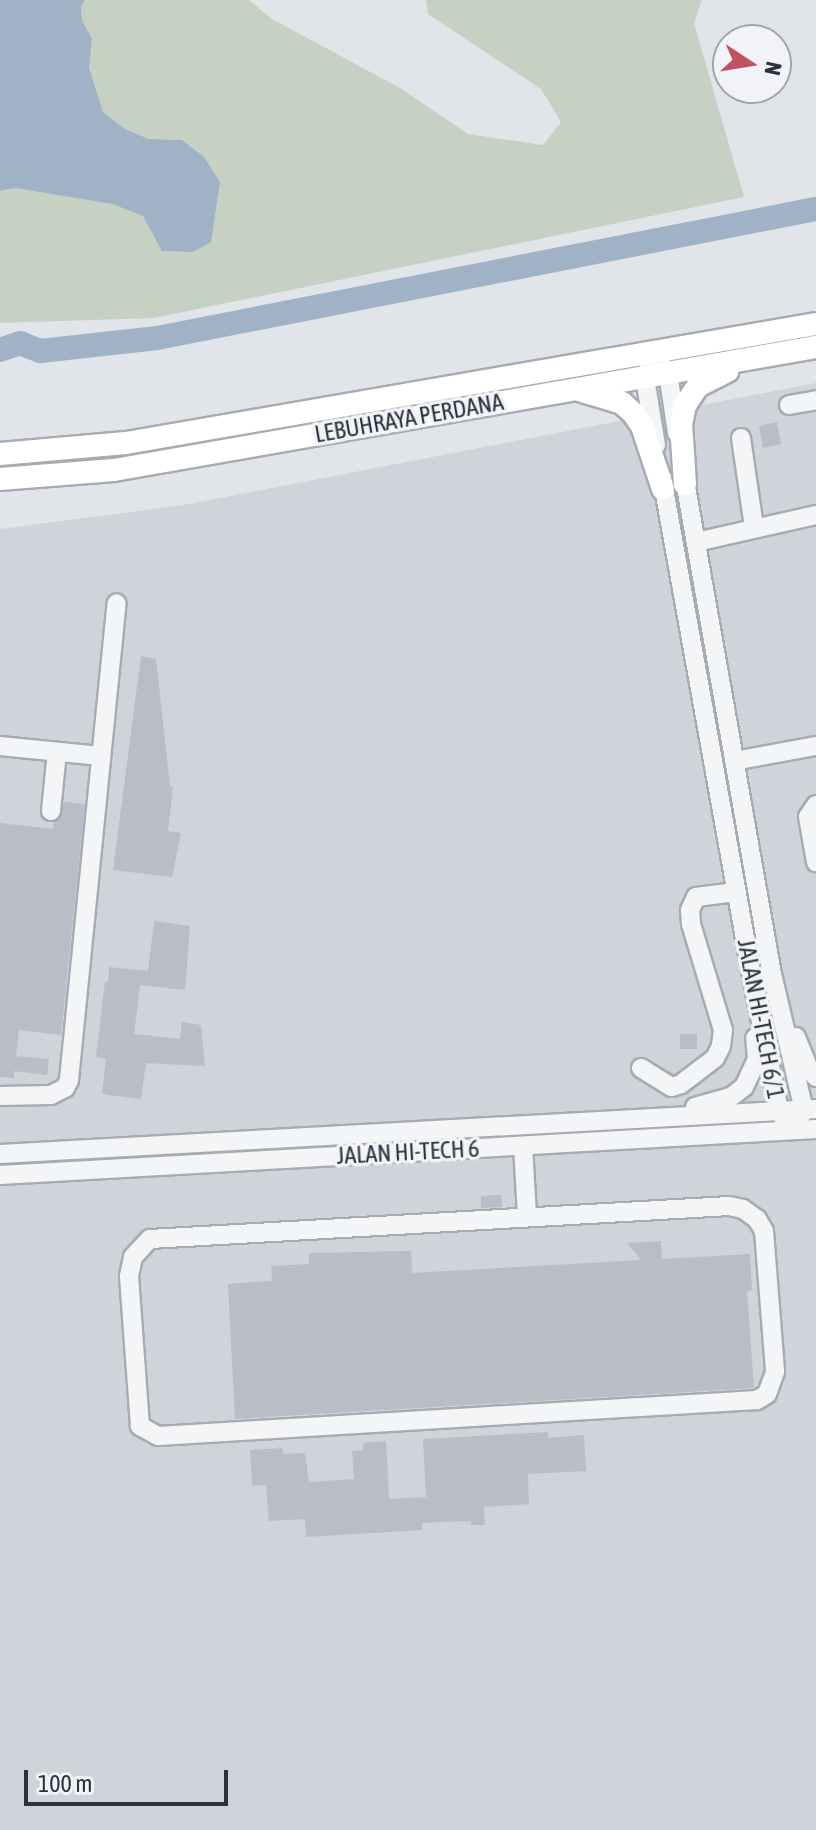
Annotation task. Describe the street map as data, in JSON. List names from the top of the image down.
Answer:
{
  "streets": {
    "main road": ["LEBUHRAYA PERDANA"],
    "street": ["JALAN HI-TECH 6/1", "JALAN HI-TECH 6"]
  },
  "crossings": [
    ["LEBUHRAYA PERDANA", "JALAN HI-TECH 6/1"],
    ["JALAN HI-TECH 6/1", "JALAN HI-TECH 6"]
  ],
  "scale_bar": "100 m",
  "north": "right"
}
